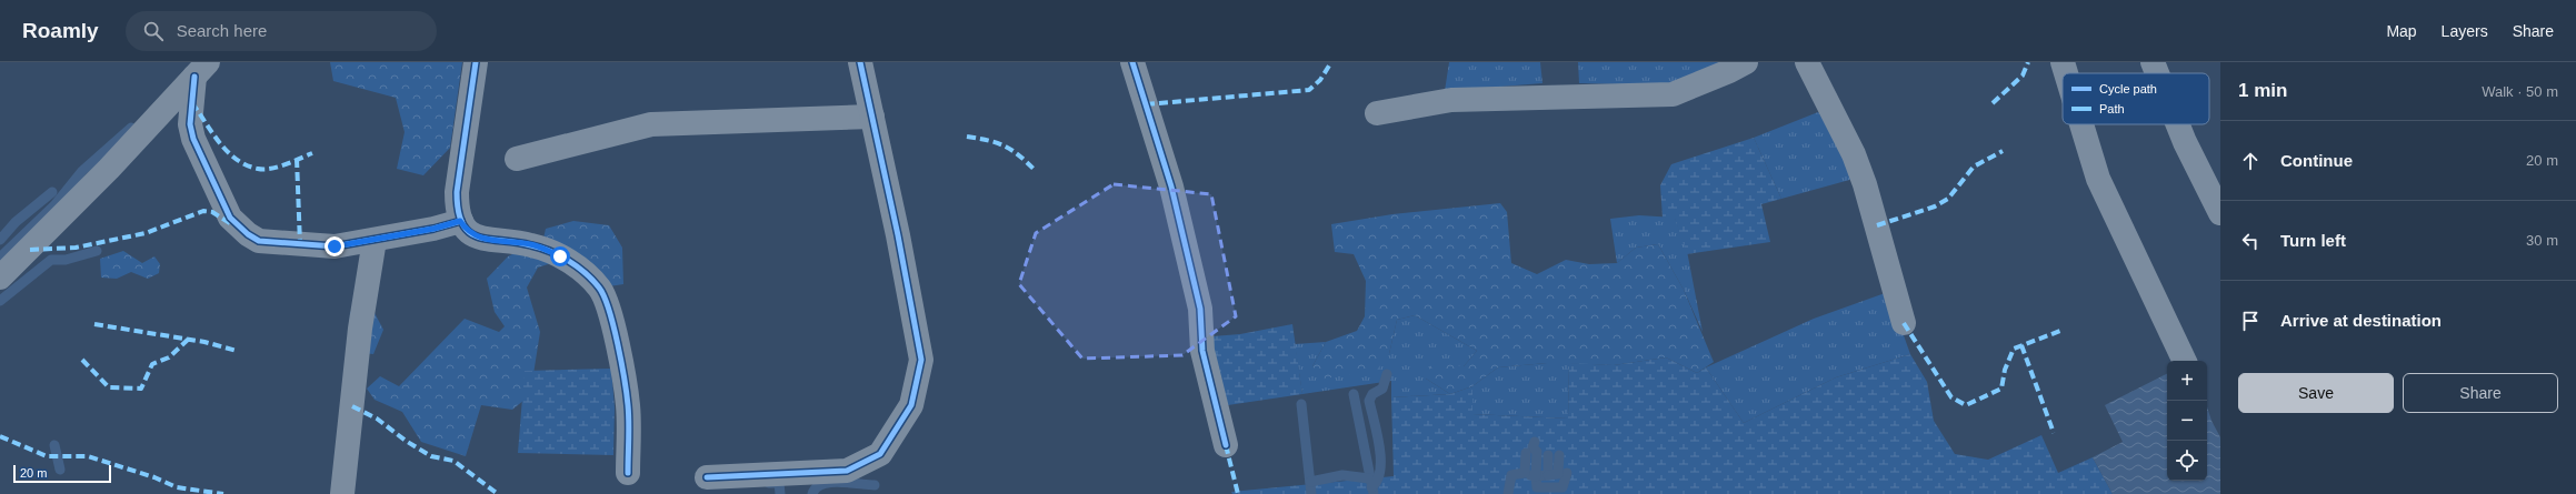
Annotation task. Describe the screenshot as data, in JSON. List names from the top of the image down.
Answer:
{
  "legend": ["Cycle path", "Path"],
  "scale_bar": "20 m",
  "page": {
    "header": "Roamly",
    "search": "Search here",
    "nav": ["Map", "Layers", "Share"],
    "heading": ["1 min", "Walk · 50 m"],
    "list": [
      ["Continue", "20 m"],
      ["Turn left", "30 m"],
      "Arrive at destination"
    ],
    "buttons": ["Save", "Share"],
    "map_buttons": ["+", "−"],
    "scale": "20 m"
  }
}
